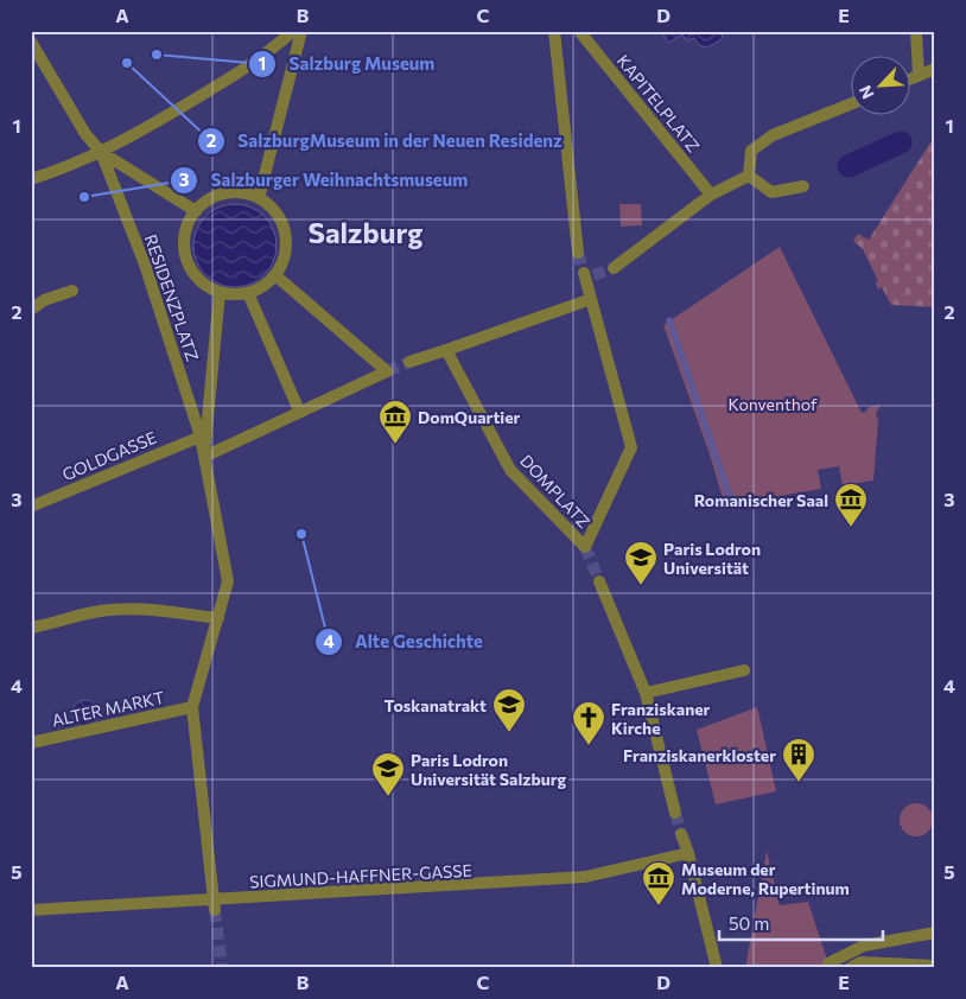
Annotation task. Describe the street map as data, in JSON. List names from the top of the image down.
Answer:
{
  "streets": {
    "street": [
      "KAPITELPLATZ",
      "RESIDENZPLATZ",
      "GOLDGASSE",
      "DOMPLATZ",
      "ALTER MARKT",
      "SIGMUND-HAFFNER-GASSE"
    ]
  },
  "crossings": [
    ["RESIDENZPLATZ", "GOLDGASSE"]
  ],
  "districts": ["Salzburg"],
  "parks": ["Konventhof"],
  "places": {
    "other": [
      "Salzburg Museum",
      "SalzburgMuseum in der Neuen Residenz",
      "Salzburger Weihnachtsmuseum",
      "Alte Geschichte"
    ],
    "museum": ["DomQuartier", "Romanischer Saal", "Museum der Moderne, Rupertinum"],
    "school or university": ["Paris Lodron Universität", "Toskanatrakt", "Paris Lodron Universität Salzburg"],
    "church": ["Franziskaner Kirche"],
    "building": ["Franziskanerkloster"]
  },
  "scale_bar": "50 m",
  "north": "bottom left",
  "grid": {
    "columns": [
      "A",
      "B",
      "C",
      "D",
      "E"
    ],
    "rows": [
      "1",
      "2",
      "3",
      "4",
      "5"
    ]
  }
}
